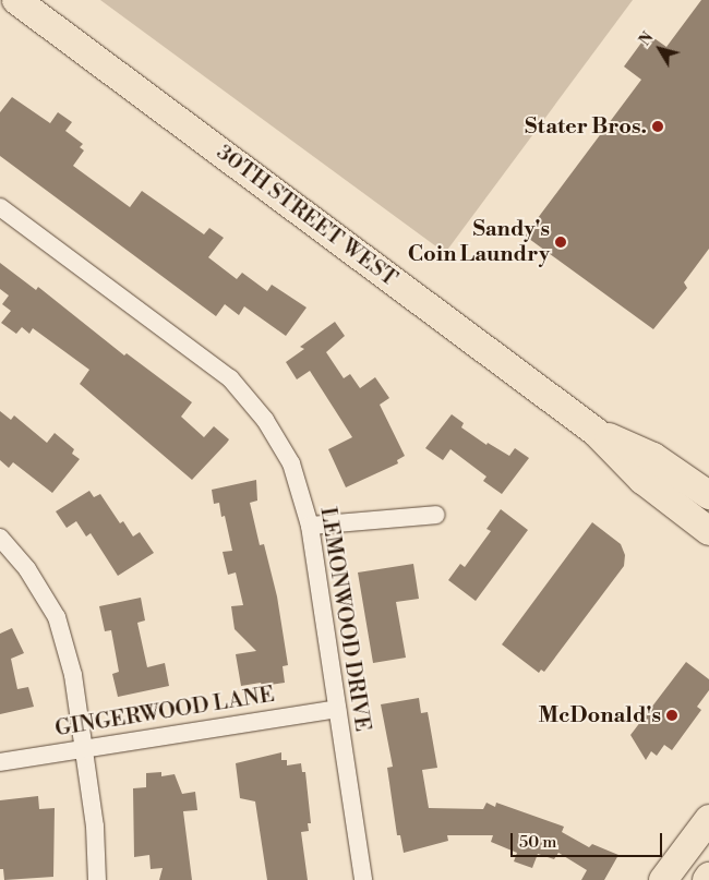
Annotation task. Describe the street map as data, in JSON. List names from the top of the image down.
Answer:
{
  "streets": {
    "main road": ["30TH STREET WEST"],
    "street": ["LEMONWOOD DRIVE", "GINGERWOOD LANE"]
  },
  "crossings": [
    ["LEMONWOOD DRIVE", "GINGERWOOD LANE"]
  ],
  "places": ["Stater Bros.", "Sandy's Coin Laundry", "McDonald's"],
  "scale_bar": "50 m",
  "north": "top left"
}
